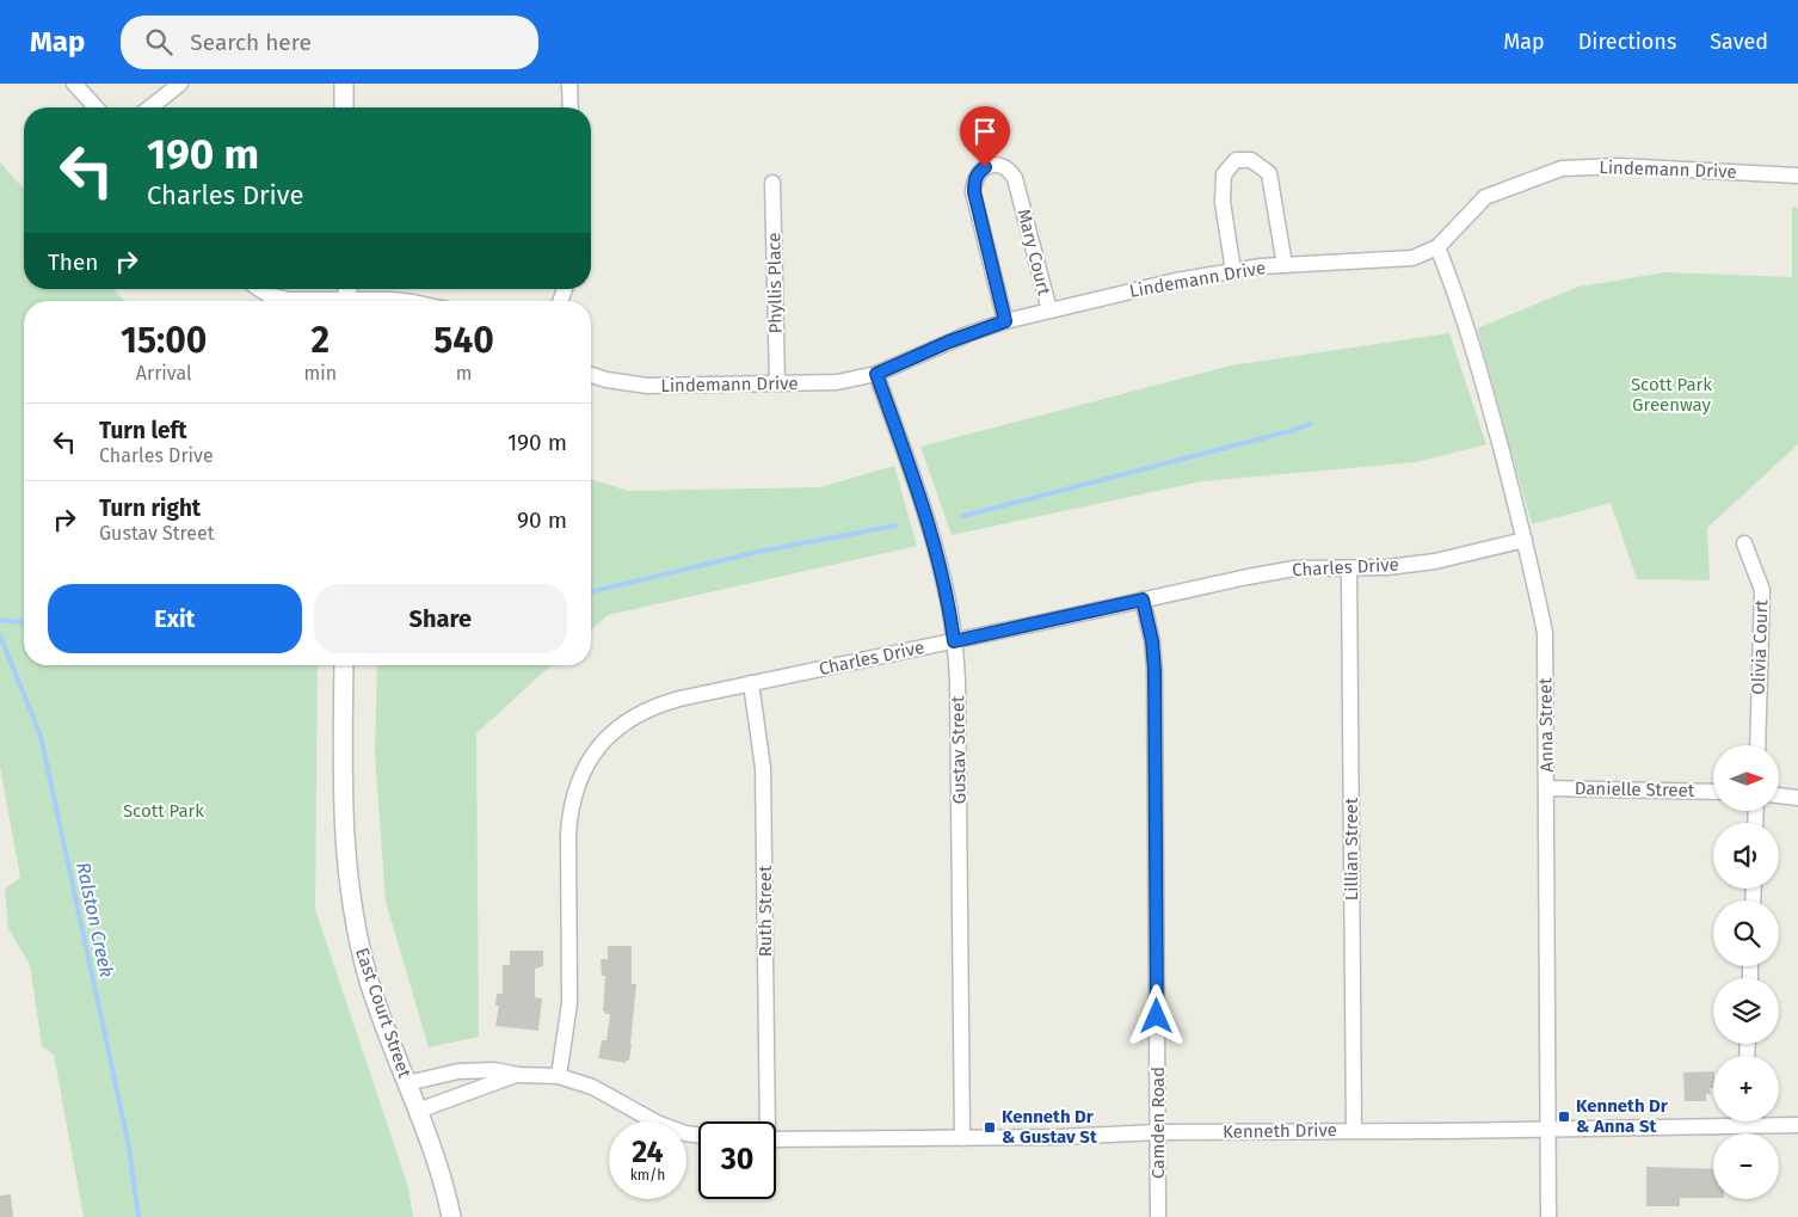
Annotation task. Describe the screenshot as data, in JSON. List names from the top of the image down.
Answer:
{
  "streets": {
    "street": [
      "Lindemann Drive",
      "Mary Court",
      "Phyllis Place",
      "Charles Drive",
      "Olivia Court",
      "Anna Street",
      "Gustav Street",
      "Danielle Street",
      "Lillian Street",
      "Ruth Street",
      "East Court Street",
      "Camden Road",
      "Kenneth Drive"
    ]
  },
  "crossings": [
    ["Lindemann Drive", "Mary Court"],
    ["Lindemann Drive", "Phyllis Place"],
    ["Lindemann Drive", "Anna Street"],
    ["Lindemann Drive", "Gustav Street"],
    ["Charles Drive", "Anna Street"],
    ["Charles Drive", "Gustav Street"],
    ["Charles Drive", "Lillian Street"],
    ["Charles Drive", "Ruth Street"],
    ["Charles Drive", "Camden Road"],
    ["Anna Street", "Danielle Street"],
    ["Anna Street", "Kenneth Drive"],
    ["Gustav Street", "Kenneth Drive"],
    ["Lillian Street", "Kenneth Drive"],
    ["Camden Road", "Kenneth Drive"]
  ],
  "water": ["Ralston Creek"],
  "parks": ["Scott Park Greenway", "Scott Park"],
  "places": {
    "transit": ["Kenneth Dr & Anna St", "Kenneth Dr & Gustav St"]
  },
  "north": "right",
  "page": {
    "header": "Map",
    "search": "Search here",
    "nav": ["Map", "Directions", "Saved"],
    "turn": ["190 m", "Charles Drive"],
    "then": "Then",
    "eta": [
      "15:00",
      "Arrival",
      "2",
      "min",
      "540",
      "m"
    ],
    "list": [
      {
        "name": "Turn left",
        "note": "Charles Drive",
        "value": "190 m"
      },
      {
        "name": "Turn right",
        "note": "Gustav Street",
        "value": "90 m"
      }
    ],
    "buttons": ["Exit", "Share"],
    "map_buttons": ["+", "−"],
    "speed": "24 km/h",
    "limit": "30"
  }
}
